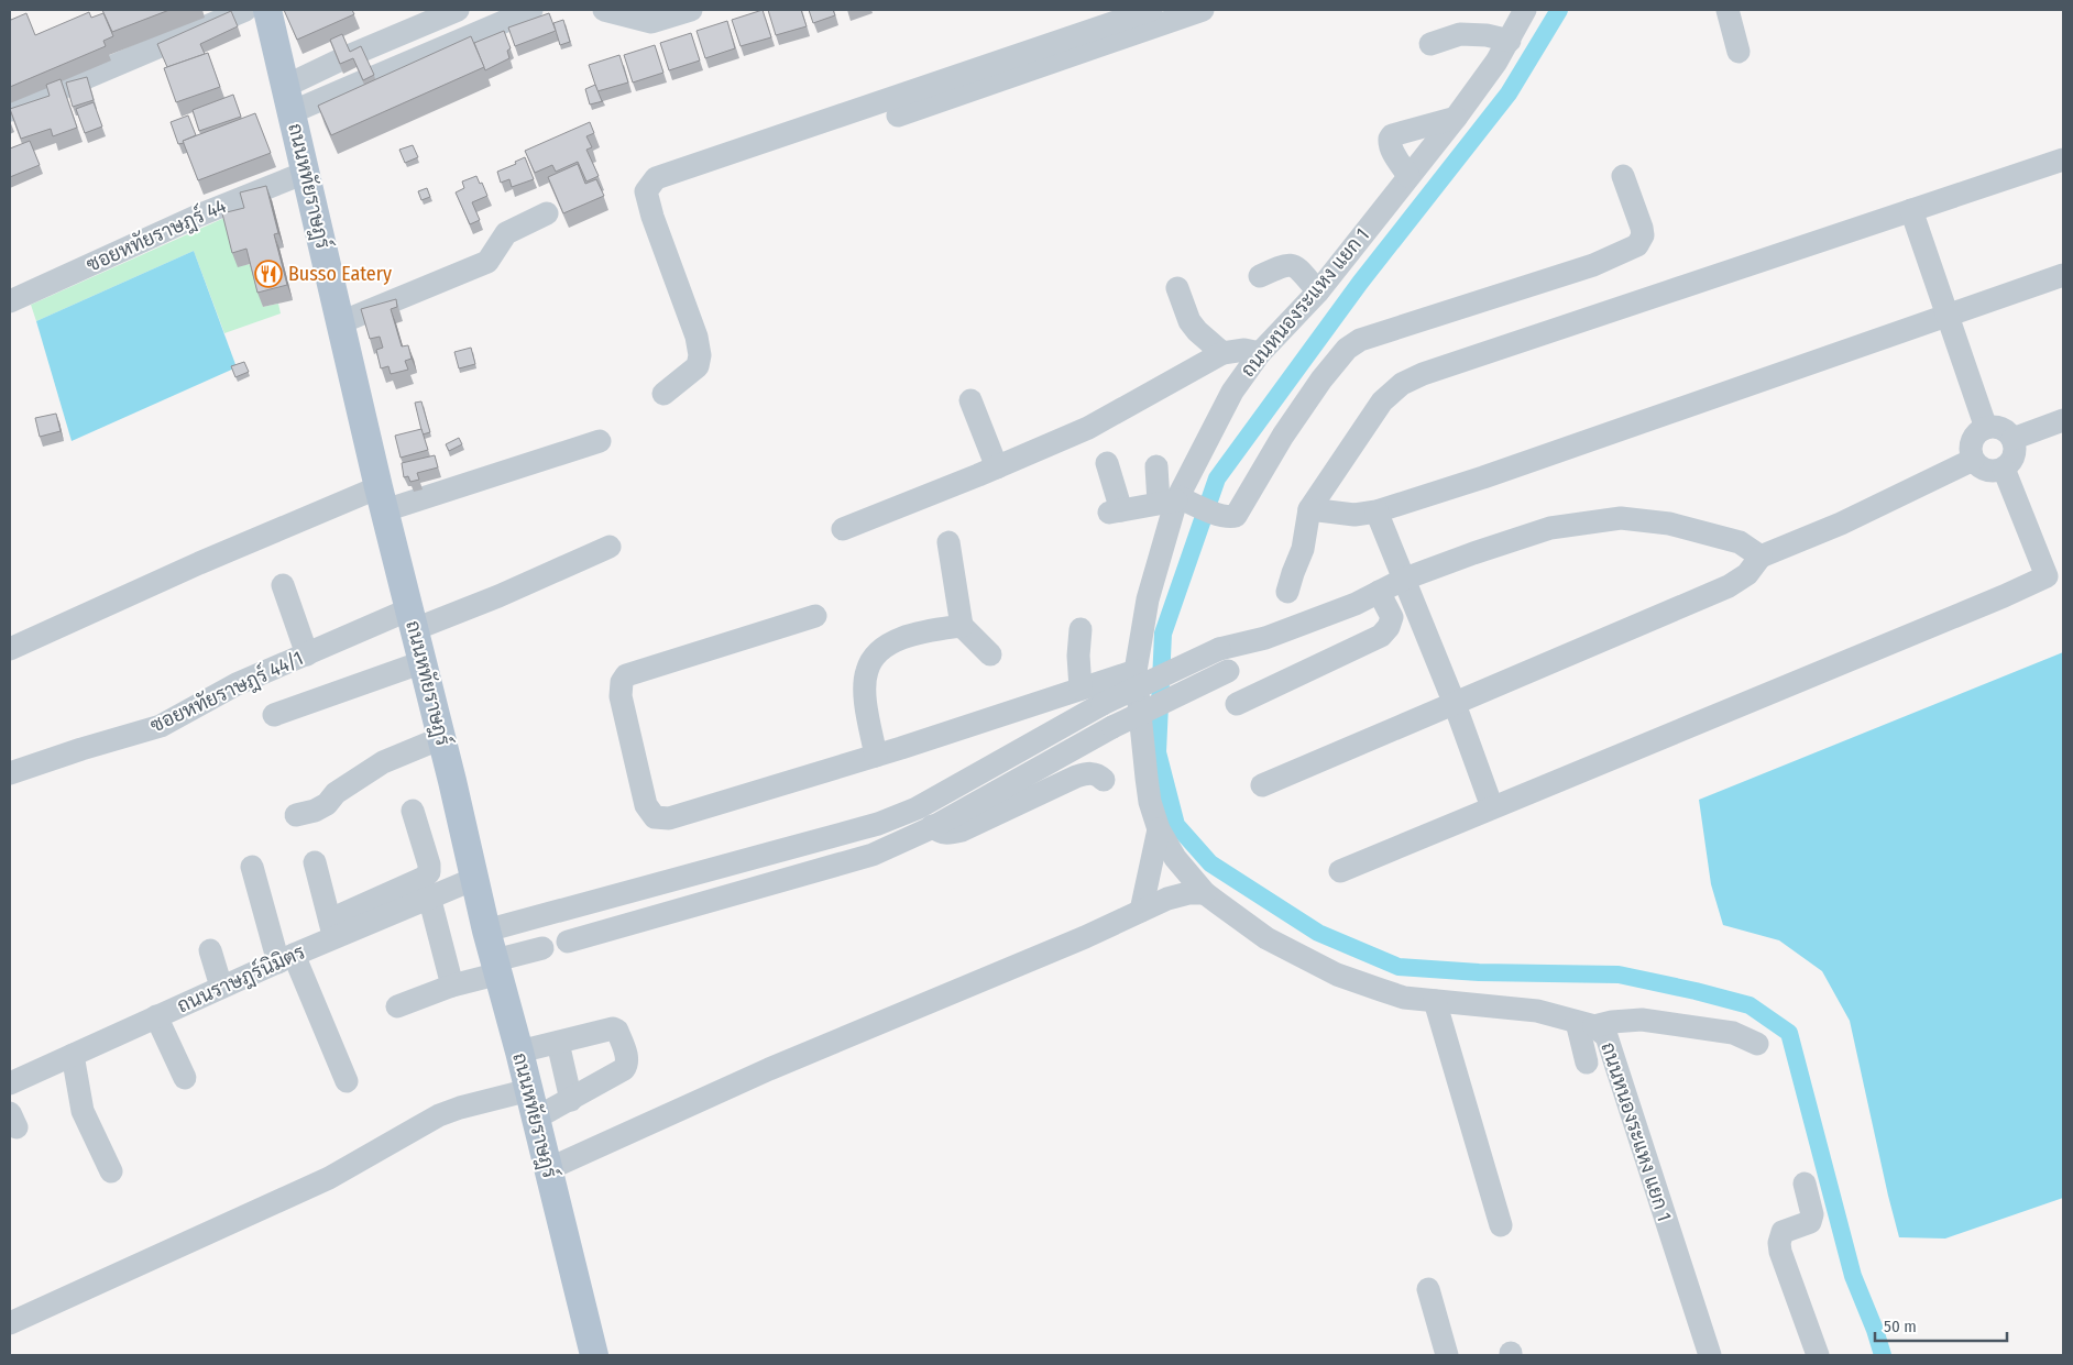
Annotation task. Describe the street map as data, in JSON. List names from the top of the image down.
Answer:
{
  "streets": {
    "main road": ["ถนนหทัยราษฎร์"],
    "street": [
      "ซอยหทัยราษฎร์ 44",
      "ถนนหนองระแหง แยก 1",
      "ซอยหทัยราษฎร์ 44/1",
      "ถนนราษฎร์นิมิตร"
    ]
  },
  "crossings": [
    ["ถนนหทัยราษฎร์", "ซอยหทัยราษฎร์ 44"],
    ["ถนนหทัยราษฎร์", "ซอยหทัยราษฎร์ 44/1"],
    ["ถนนหทัยราษฎร์", "ถนนราษฎร์นิมิตร"]
  ],
  "places": {
    "restaurant": ["Busso Eatery"]
  },
  "scale_bar": "50 m"
}
